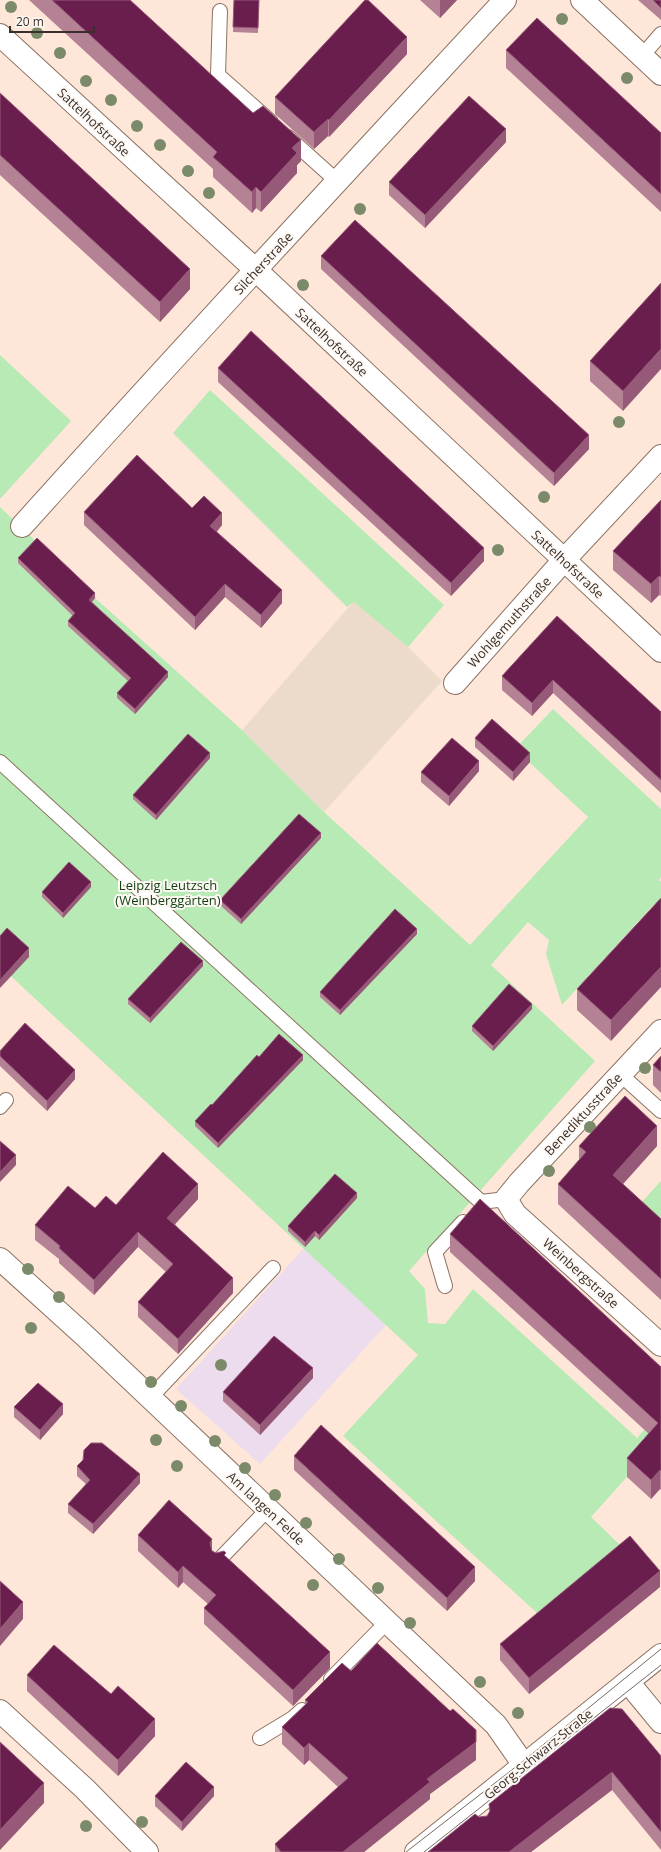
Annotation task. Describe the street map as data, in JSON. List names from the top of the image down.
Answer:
{
  "streets": {
    "street": [
      "Sattelhofstraße",
      "Silcherstraße",
      "Wohlgemuthstraße",
      "Benediktusstraße",
      "Weinbergstraße",
      "Am langen Felde",
      "Georg-Schwarz-Straße"
    ]
  },
  "crossings": [
    ["Sattelhofstraße", "Silcherstraße"],
    ["Sattelhofstraße", "Wohlgemuthstraße"],
    ["Benediktusstraße", "Weinbergstraße"],
    ["Am langen Felde", "Georg-Schwarz-Straße"]
  ],
  "parks": ["Leipzig Leutzsch (Weinberggärten)"],
  "scale_bar": "20 m"
}
